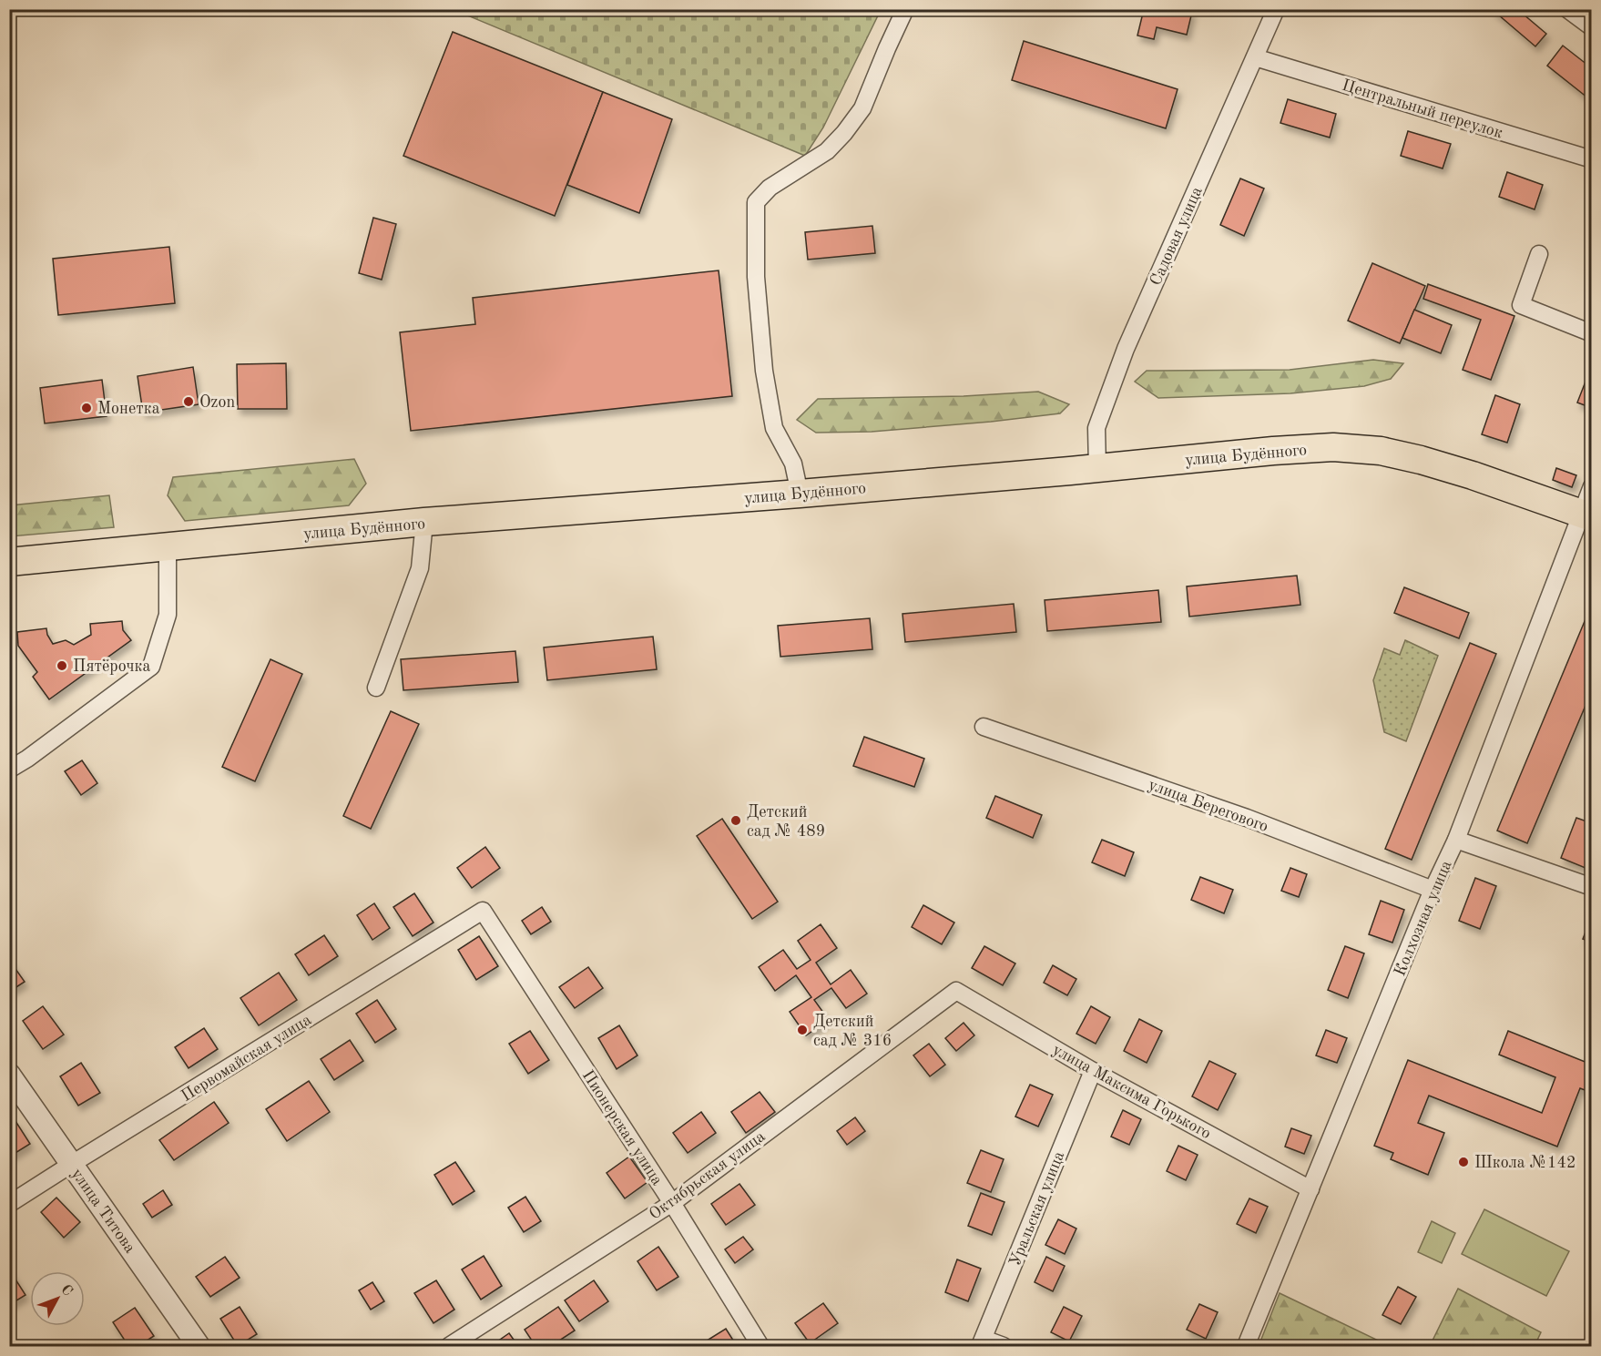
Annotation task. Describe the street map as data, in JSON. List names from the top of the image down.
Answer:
{
  "streets": {
    "main road": ["улица Будённого"],
    "street": [
      "Центральный переулок",
      "Садовая улица",
      "улица Берегового",
      "Колхозная улица",
      "Первомайская улица",
      "улица Максима Горького",
      "Пионерская улица",
      "Октябрьская улица",
      "Уральская улица",
      "улица Титова"
    ]
  },
  "crossings": [
    ["Центральный переулок", "Садовая улица"],
    ["Садовая улица", "улица Будённого"],
    ["улица Будённого", "Колхозная улица"],
    ["улица Берегового", "Колхозная улица"],
    ["Колхозная улица", "улица Максима Горького"],
    ["Первомайская улица", "Пионерская улица"],
    ["Первомайская улица", "улица Титова"],
    ["улица Максима Горького", "Октябрьская улица"],
    ["улица Максима Горького", "Уральская улица"],
    ["Пионерская улица", "Октябрьская улица"]
  ],
  "places": [
    "Ozon",
    "Монетка",
    "Пятёрочка",
    "Детский сад № 489",
    "Детский сад № 316",
    "Школа №142"
  ],
  "north": "top right"
}
